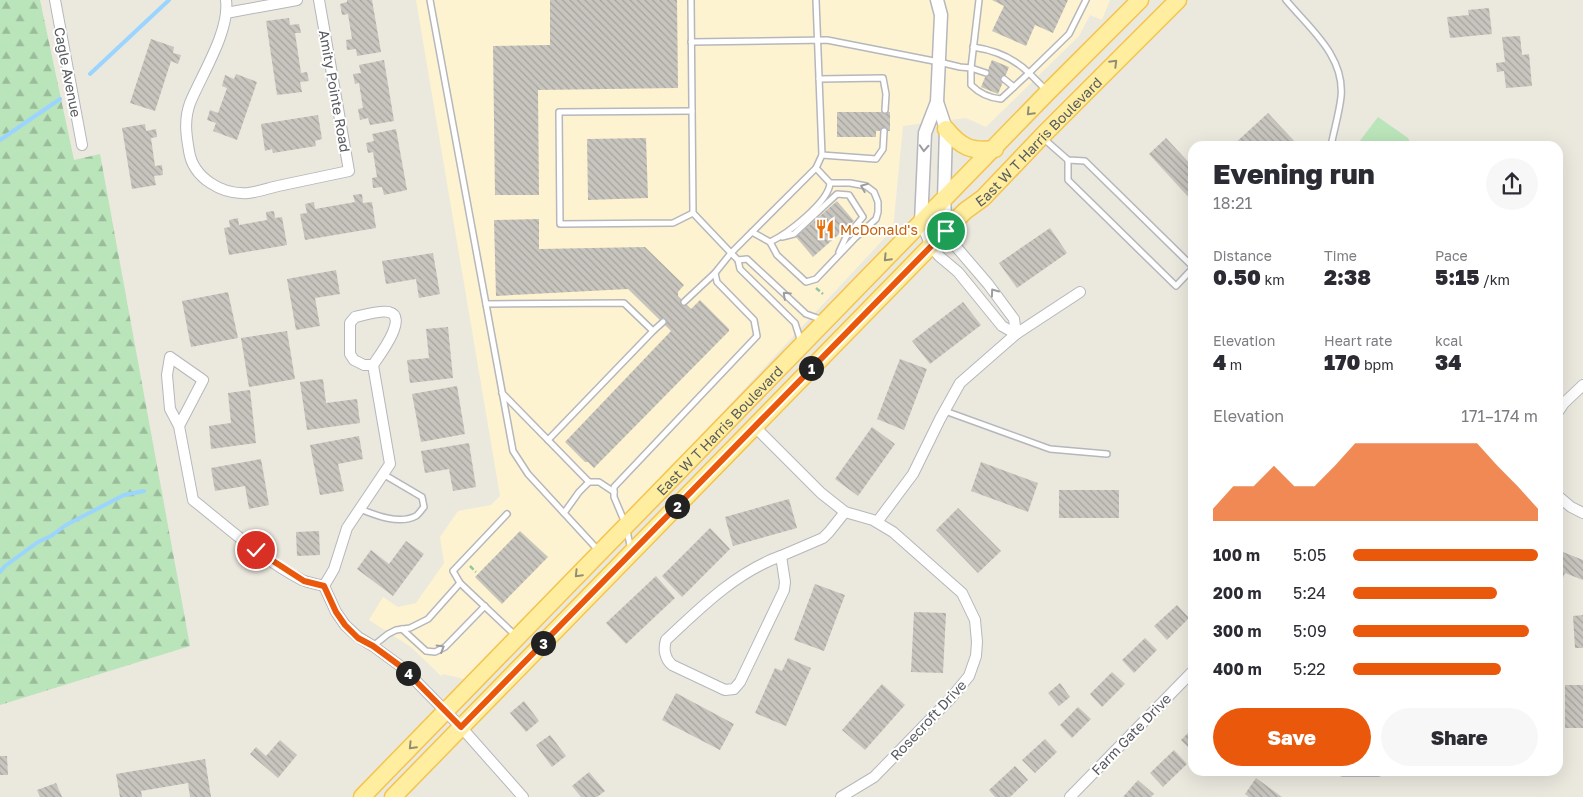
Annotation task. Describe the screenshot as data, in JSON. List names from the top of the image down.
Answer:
{
  "streets": {
    "main road": ["East W T Harris Boulevard"],
    "street": [
      "Cagle Avenue",
      "Amity Pointe Road",
      "Rosecroft Drive",
      "Farm Gate Drive"
    ]
  },
  "crossings": [
    ["East W T Harris Boulevard", "Rosecroft Drive"]
  ],
  "places": {
    "restaurant": ["McDonald's"]
  },
  "page": {
    "heading": ["Evening run", "18:21"],
    "stats": [
      ["Distance", "0.50 km"],
      ["Time", "2:38"],
      ["Pace", "5:15 /km"],
      ["Elevation", "4 m"],
      ["Heart rate", "170 bpm"],
      ["kcal", "34"]
    ],
    "pins": [
      "1",
      "2",
      "3",
      "4"
    ],
    "chart": ["Elevation", "171–174 m"],
    "list": [
      {
        "name": "100 m",
        "note": "5:05"
      },
      {
        "name": "200 m",
        "note": "5:24"
      },
      {
        "name": "300 m",
        "note": "5:09"
      },
      {
        "name": "400 m",
        "note": "5:22"
      }
    ],
    "buttons": ["Save", "Share"]
  }
}
